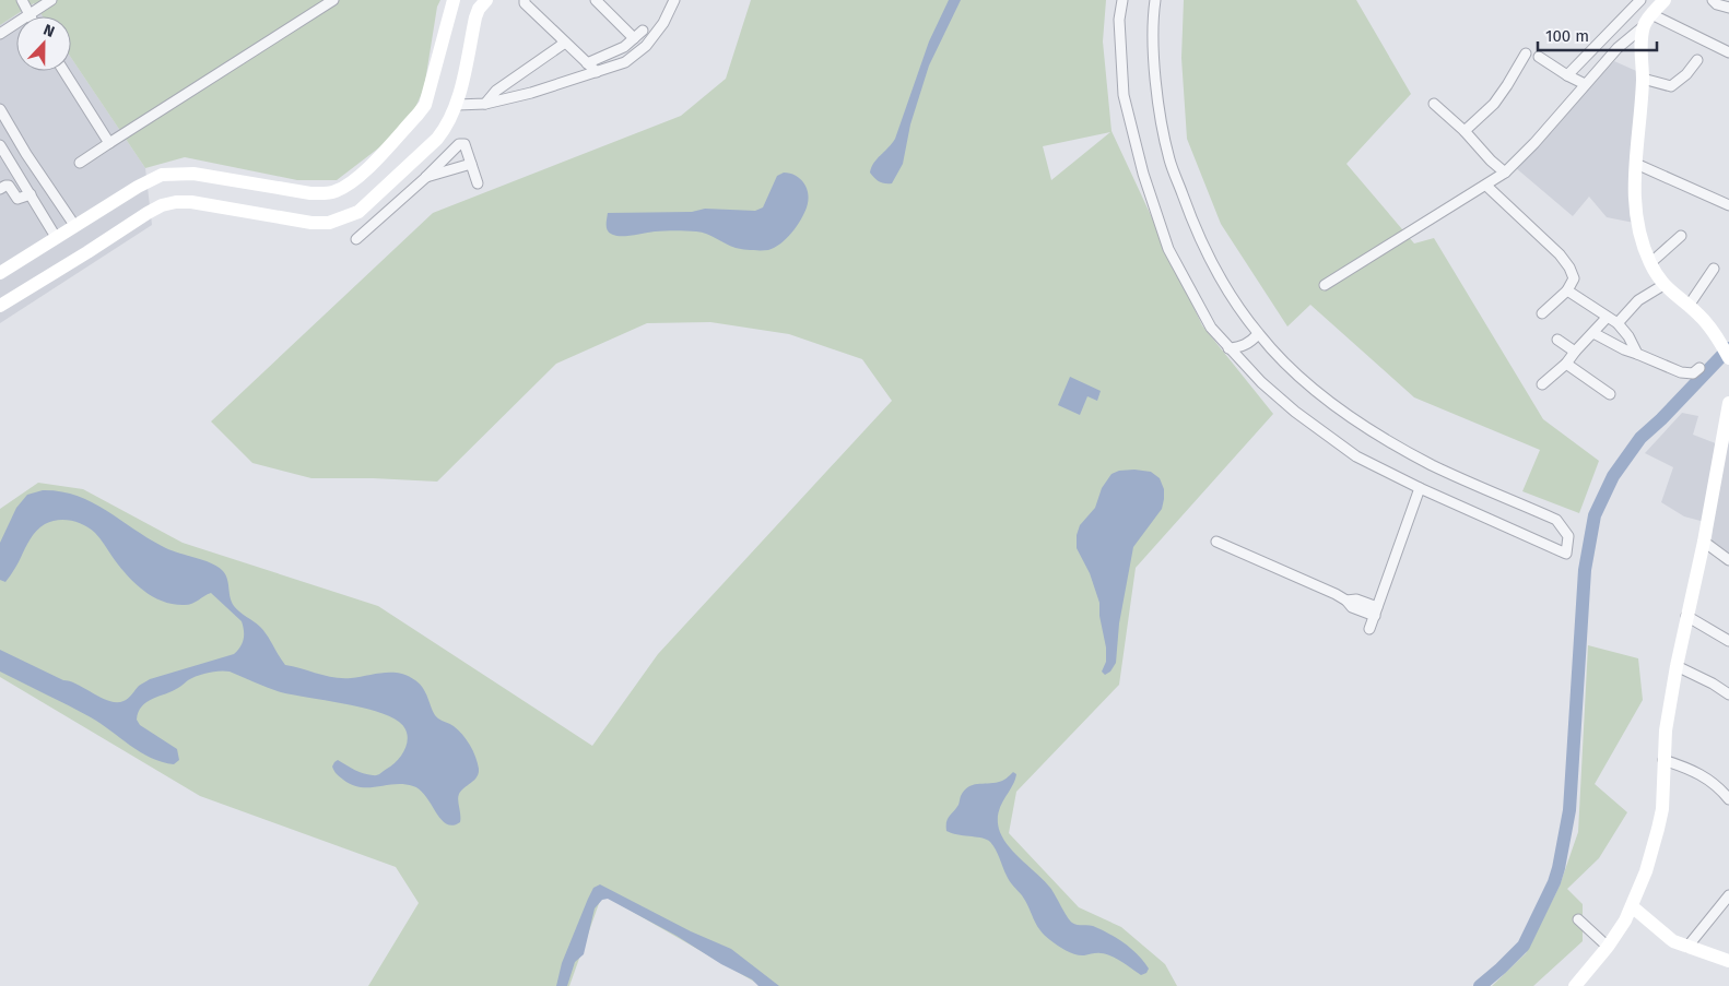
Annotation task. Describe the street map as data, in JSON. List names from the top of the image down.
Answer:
{
  "scale_bar": "100 m",
  "north": "top"
}
